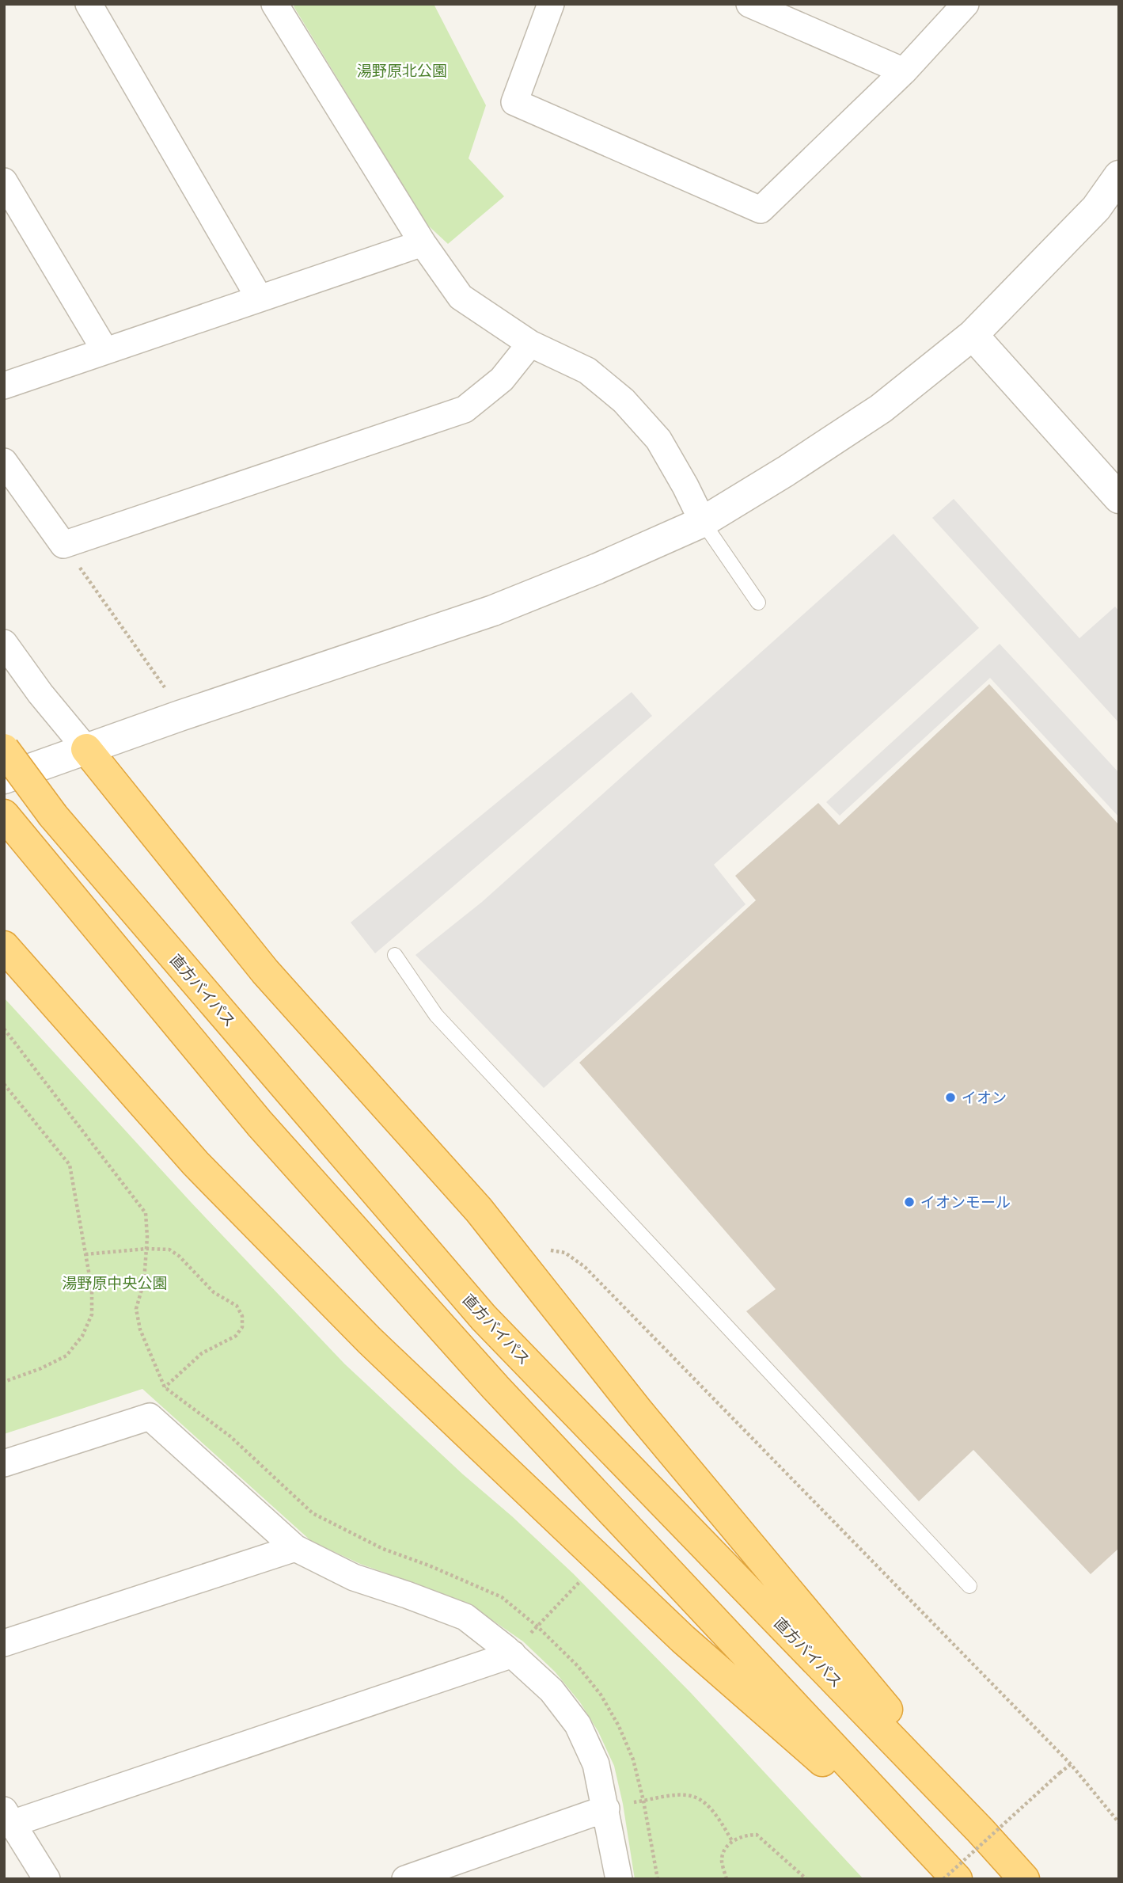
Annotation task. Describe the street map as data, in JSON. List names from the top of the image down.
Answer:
{
  "streets": {
    "highway": ["直方バイパス"]
  },
  "parks": ["湯野原北公園", "湯野原中央公園"],
  "places": ["イオン", "イオンモール"]
}
